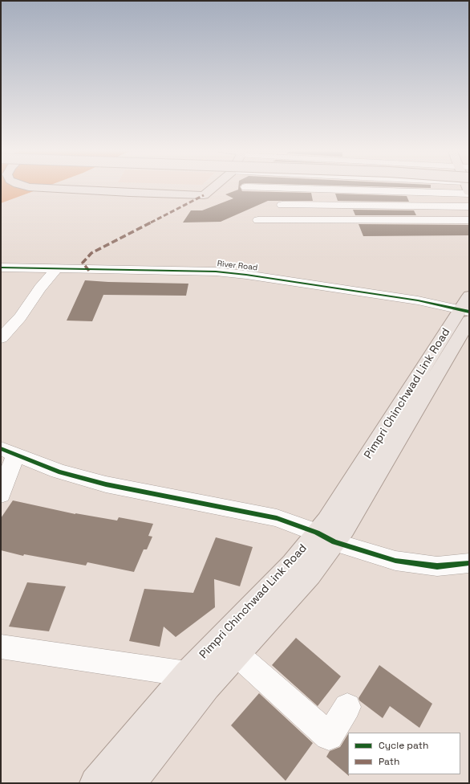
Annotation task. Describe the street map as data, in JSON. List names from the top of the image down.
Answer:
{
  "streets": {
    "main road": ["Pimpri Chinchwad Link Road"],
    "street": ["River Road"]
  },
  "crossings": [
    ["River Road", "Pimpri Chinchwad Link Road"]
  ],
  "legend": ["Cycle path", "Path"]
}
